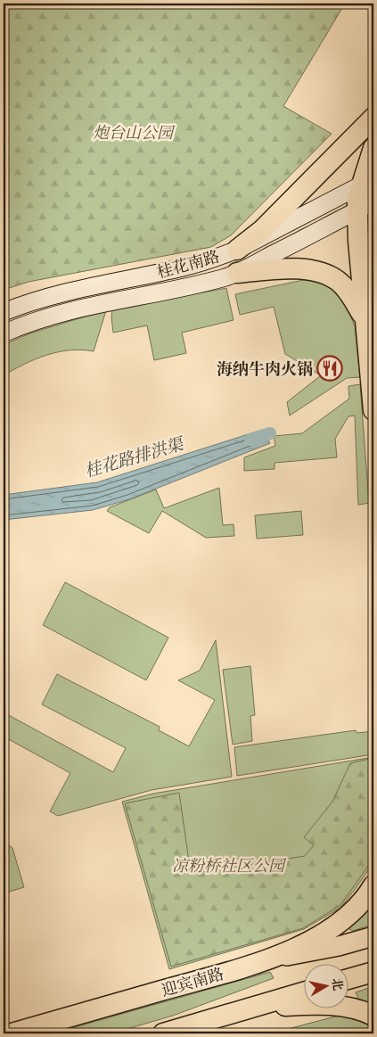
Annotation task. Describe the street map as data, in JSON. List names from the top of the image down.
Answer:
{
  "streets": {
    "highway": ["迎宾南路"],
    "main road": ["桂花南路"]
  },
  "water": ["桂花路排洪渠"],
  "parks": ["炮台山公园", "凉粉桥社区公园"],
  "places": {
    "restaurant": ["海纳牛肉火锅"]
  },
  "north": "right"
}
